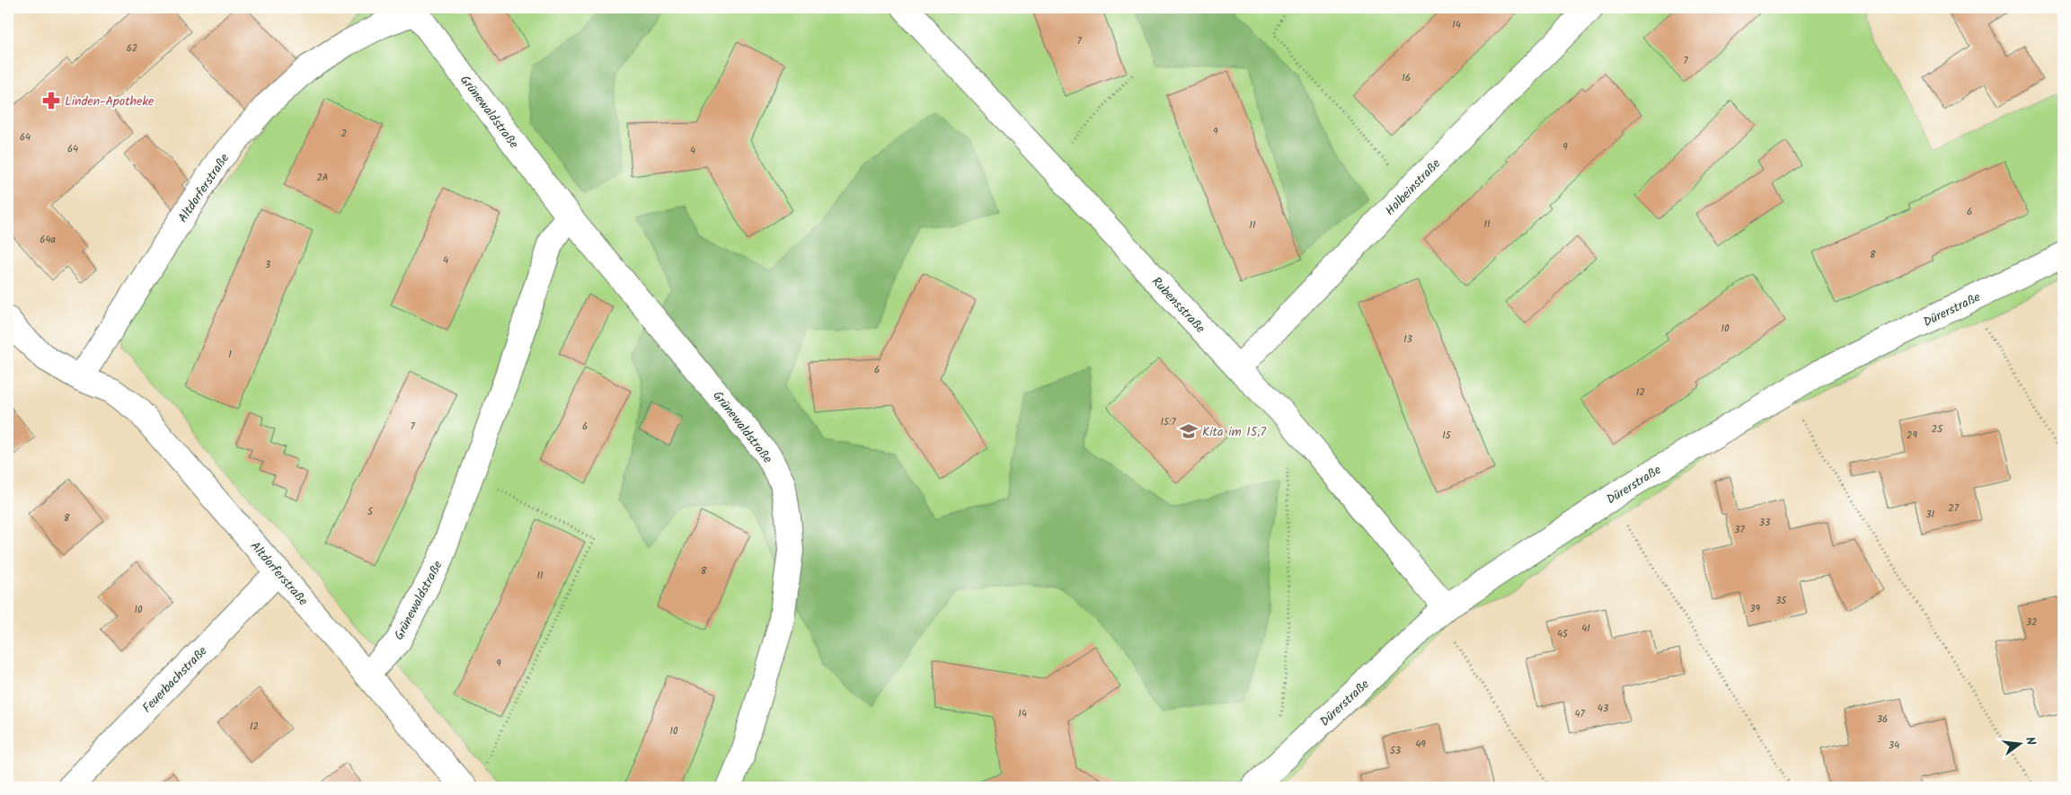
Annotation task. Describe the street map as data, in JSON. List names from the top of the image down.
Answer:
{
  "streets": {
    "street": [
      "Grünewaldstraße",
      "Holbeinstraße",
      "Altdorferstraße",
      "Rubensstraße",
      "Dürerstraße",
      "Feuerbachstraße"
    ]
  },
  "crossings": [
    ["Grünewaldstraße", "Altdorferstraße"],
    ["Holbeinstraße", "Rubensstraße"],
    ["Altdorferstraße", "Feuerbachstraße"],
    ["Rubensstraße", "Dürerstraße"]
  ],
  "places": {
    "pharmacy": ["Linden-Apotheke"],
    "school or university": ["Kita im 15,7"]
  },
  "house_numbers": [
    "14",
    "7",
    "62",
    "7",
    "16",
    "9",
    "2",
    "64",
    "9",
    "64",
    "4",
    "2A",
    "6",
    "11",
    "11",
    "64a",
    "8",
    "4",
    "3",
    "10",
    "13",
    "1",
    "6",
    "12",
    "15:7",
    "7",
    "6",
    "25",
    "15",
    "29",
    "27",
    "5",
    "31",
    "8",
    "33",
    "37",
    "8",
    "11",
    "35",
    "39",
    "10",
    "32",
    "41",
    "45",
    "9",
    "43",
    "14",
    "47",
    "36",
    "12",
    "10",
    "49",
    "34",
    "53"
  ],
  "north": "right"
}
